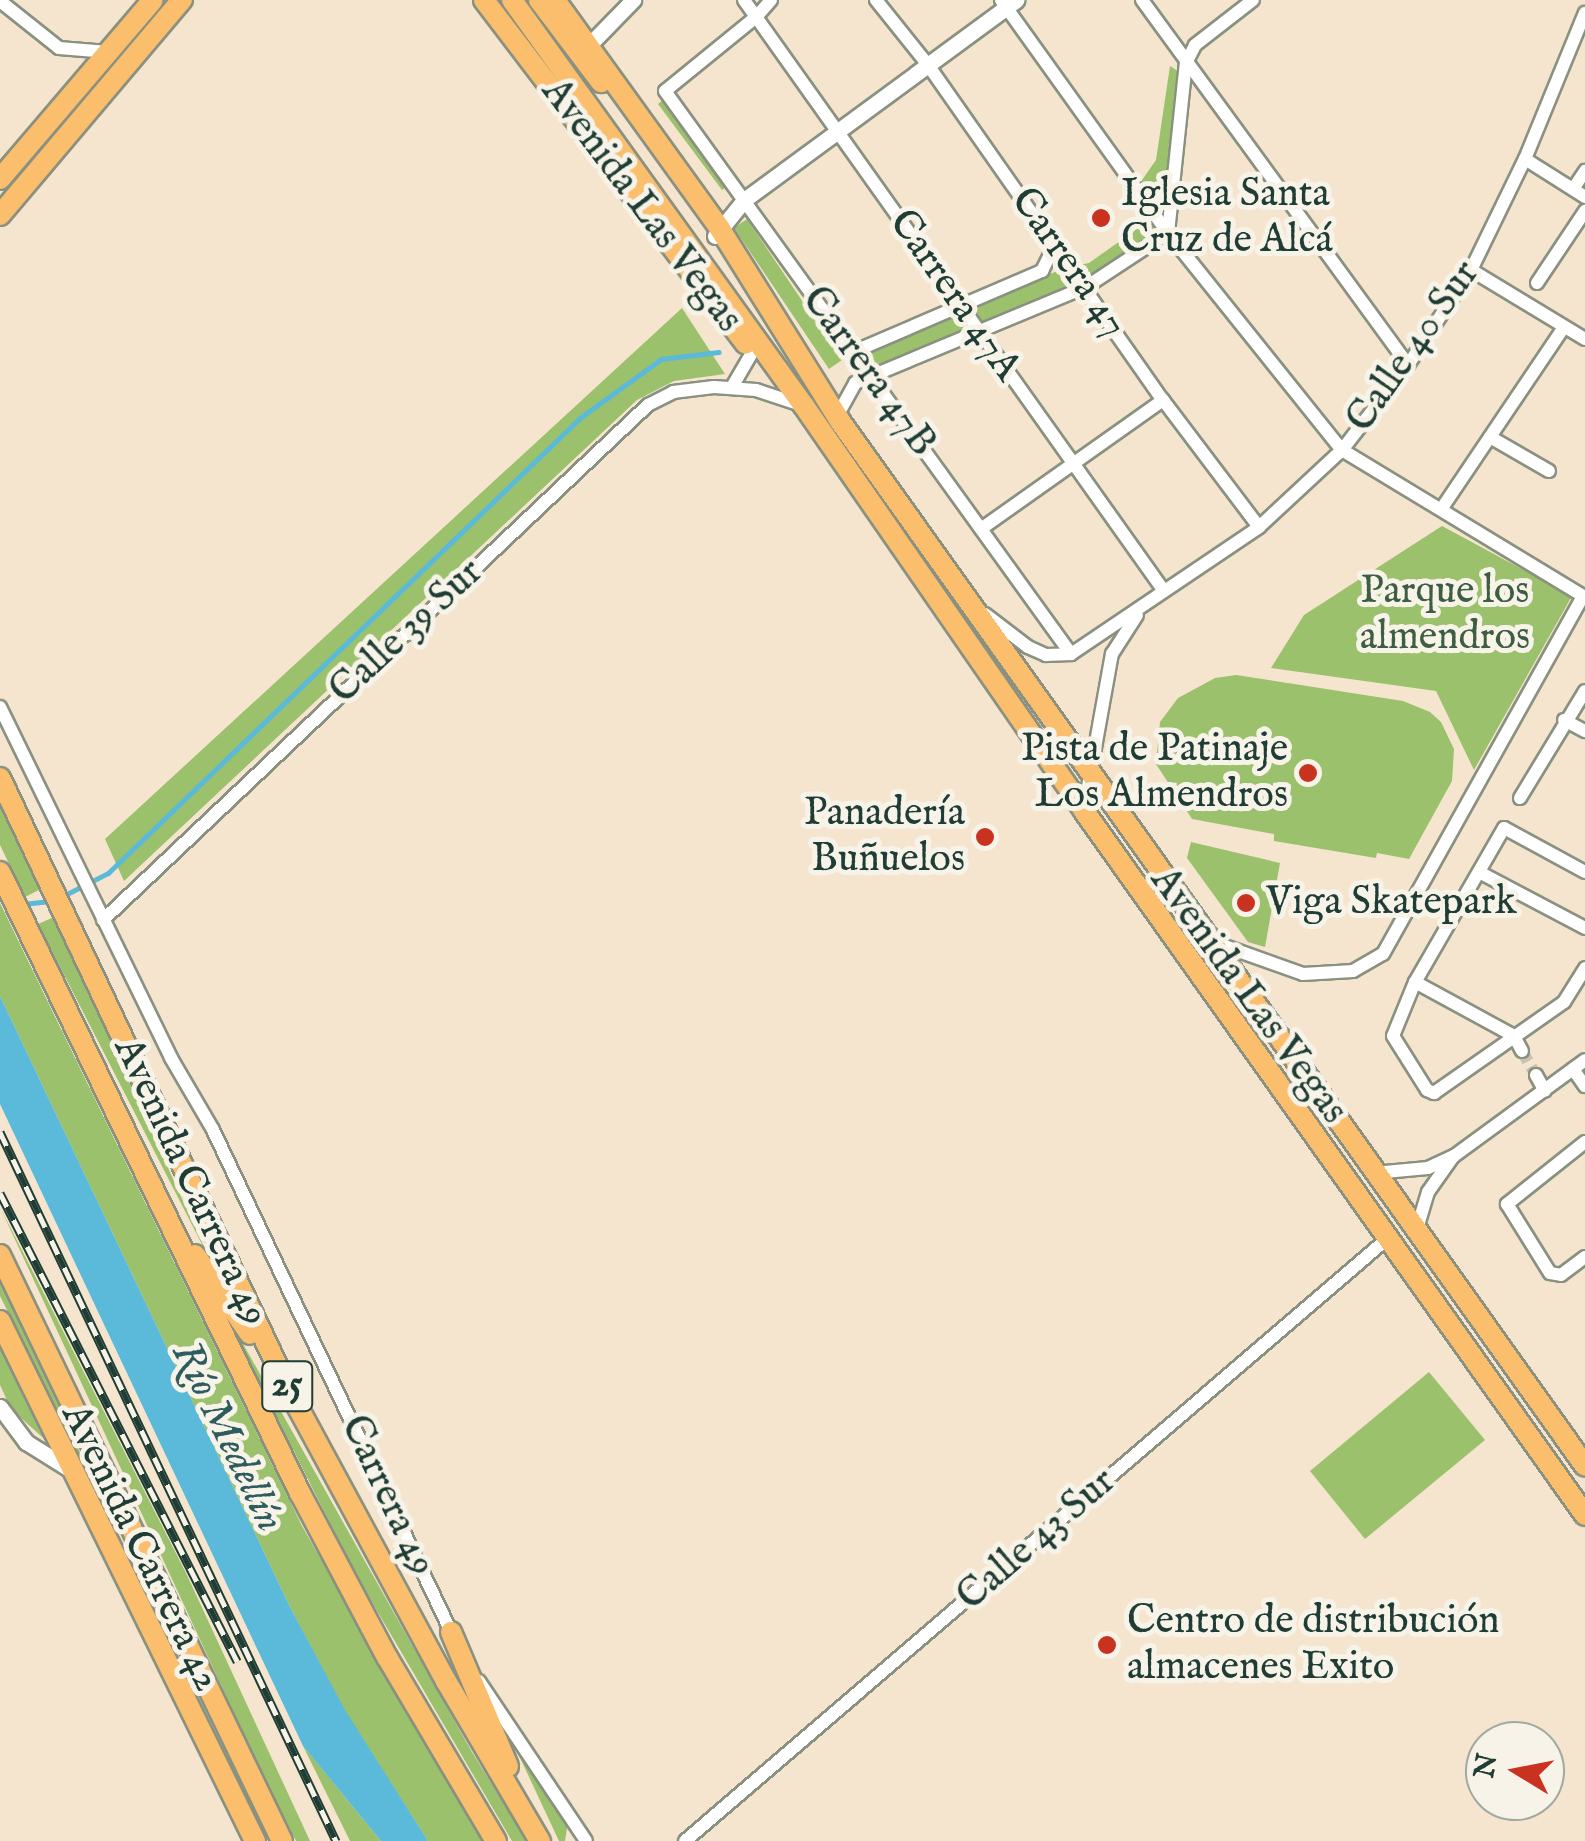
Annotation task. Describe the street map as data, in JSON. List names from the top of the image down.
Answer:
{
  "streets": {
    "main road": [
      "Avenida Las Vegas",
      "Avenida Carrera 49",
      "25",
      "Avenida Carrera 42"
    ],
    "street": [
      "Carrera 47",
      "Carrera 47A",
      "Calle 40 Sur",
      "Carrera 47B",
      "Calle 39 Sur",
      "Carrera 49",
      "Calle 43 Sur"
    ]
  },
  "crossings": [
    ["Avenida Las Vegas", "Calle 40 Sur"],
    ["Avenida Las Vegas", "Calle 39 Sur"],
    ["Avenida Las Vegas", "Calle 43 Sur"],
    ["Carrera 47", "Calle 40 Sur"],
    ["Carrera 47A", "Calle 40 Sur"],
    ["Carrera 47A", "Carrera 47B"],
    ["Calle 40 Sur", "Carrera 47B"],
    ["Calle 39 Sur", "Carrera 49"]
  ],
  "water": ["Río Medellín"],
  "parks": ["Parque los almendros"],
  "places": [
    "Iglesia Santa Cruz de Alcá",
    "Pista de Patinaje Los Almendros",
    "Panadería Buñuelos",
    "Viga Skatepark",
    "Centro de distribución almacenes Exito"
  ],
  "north": "left"
}
